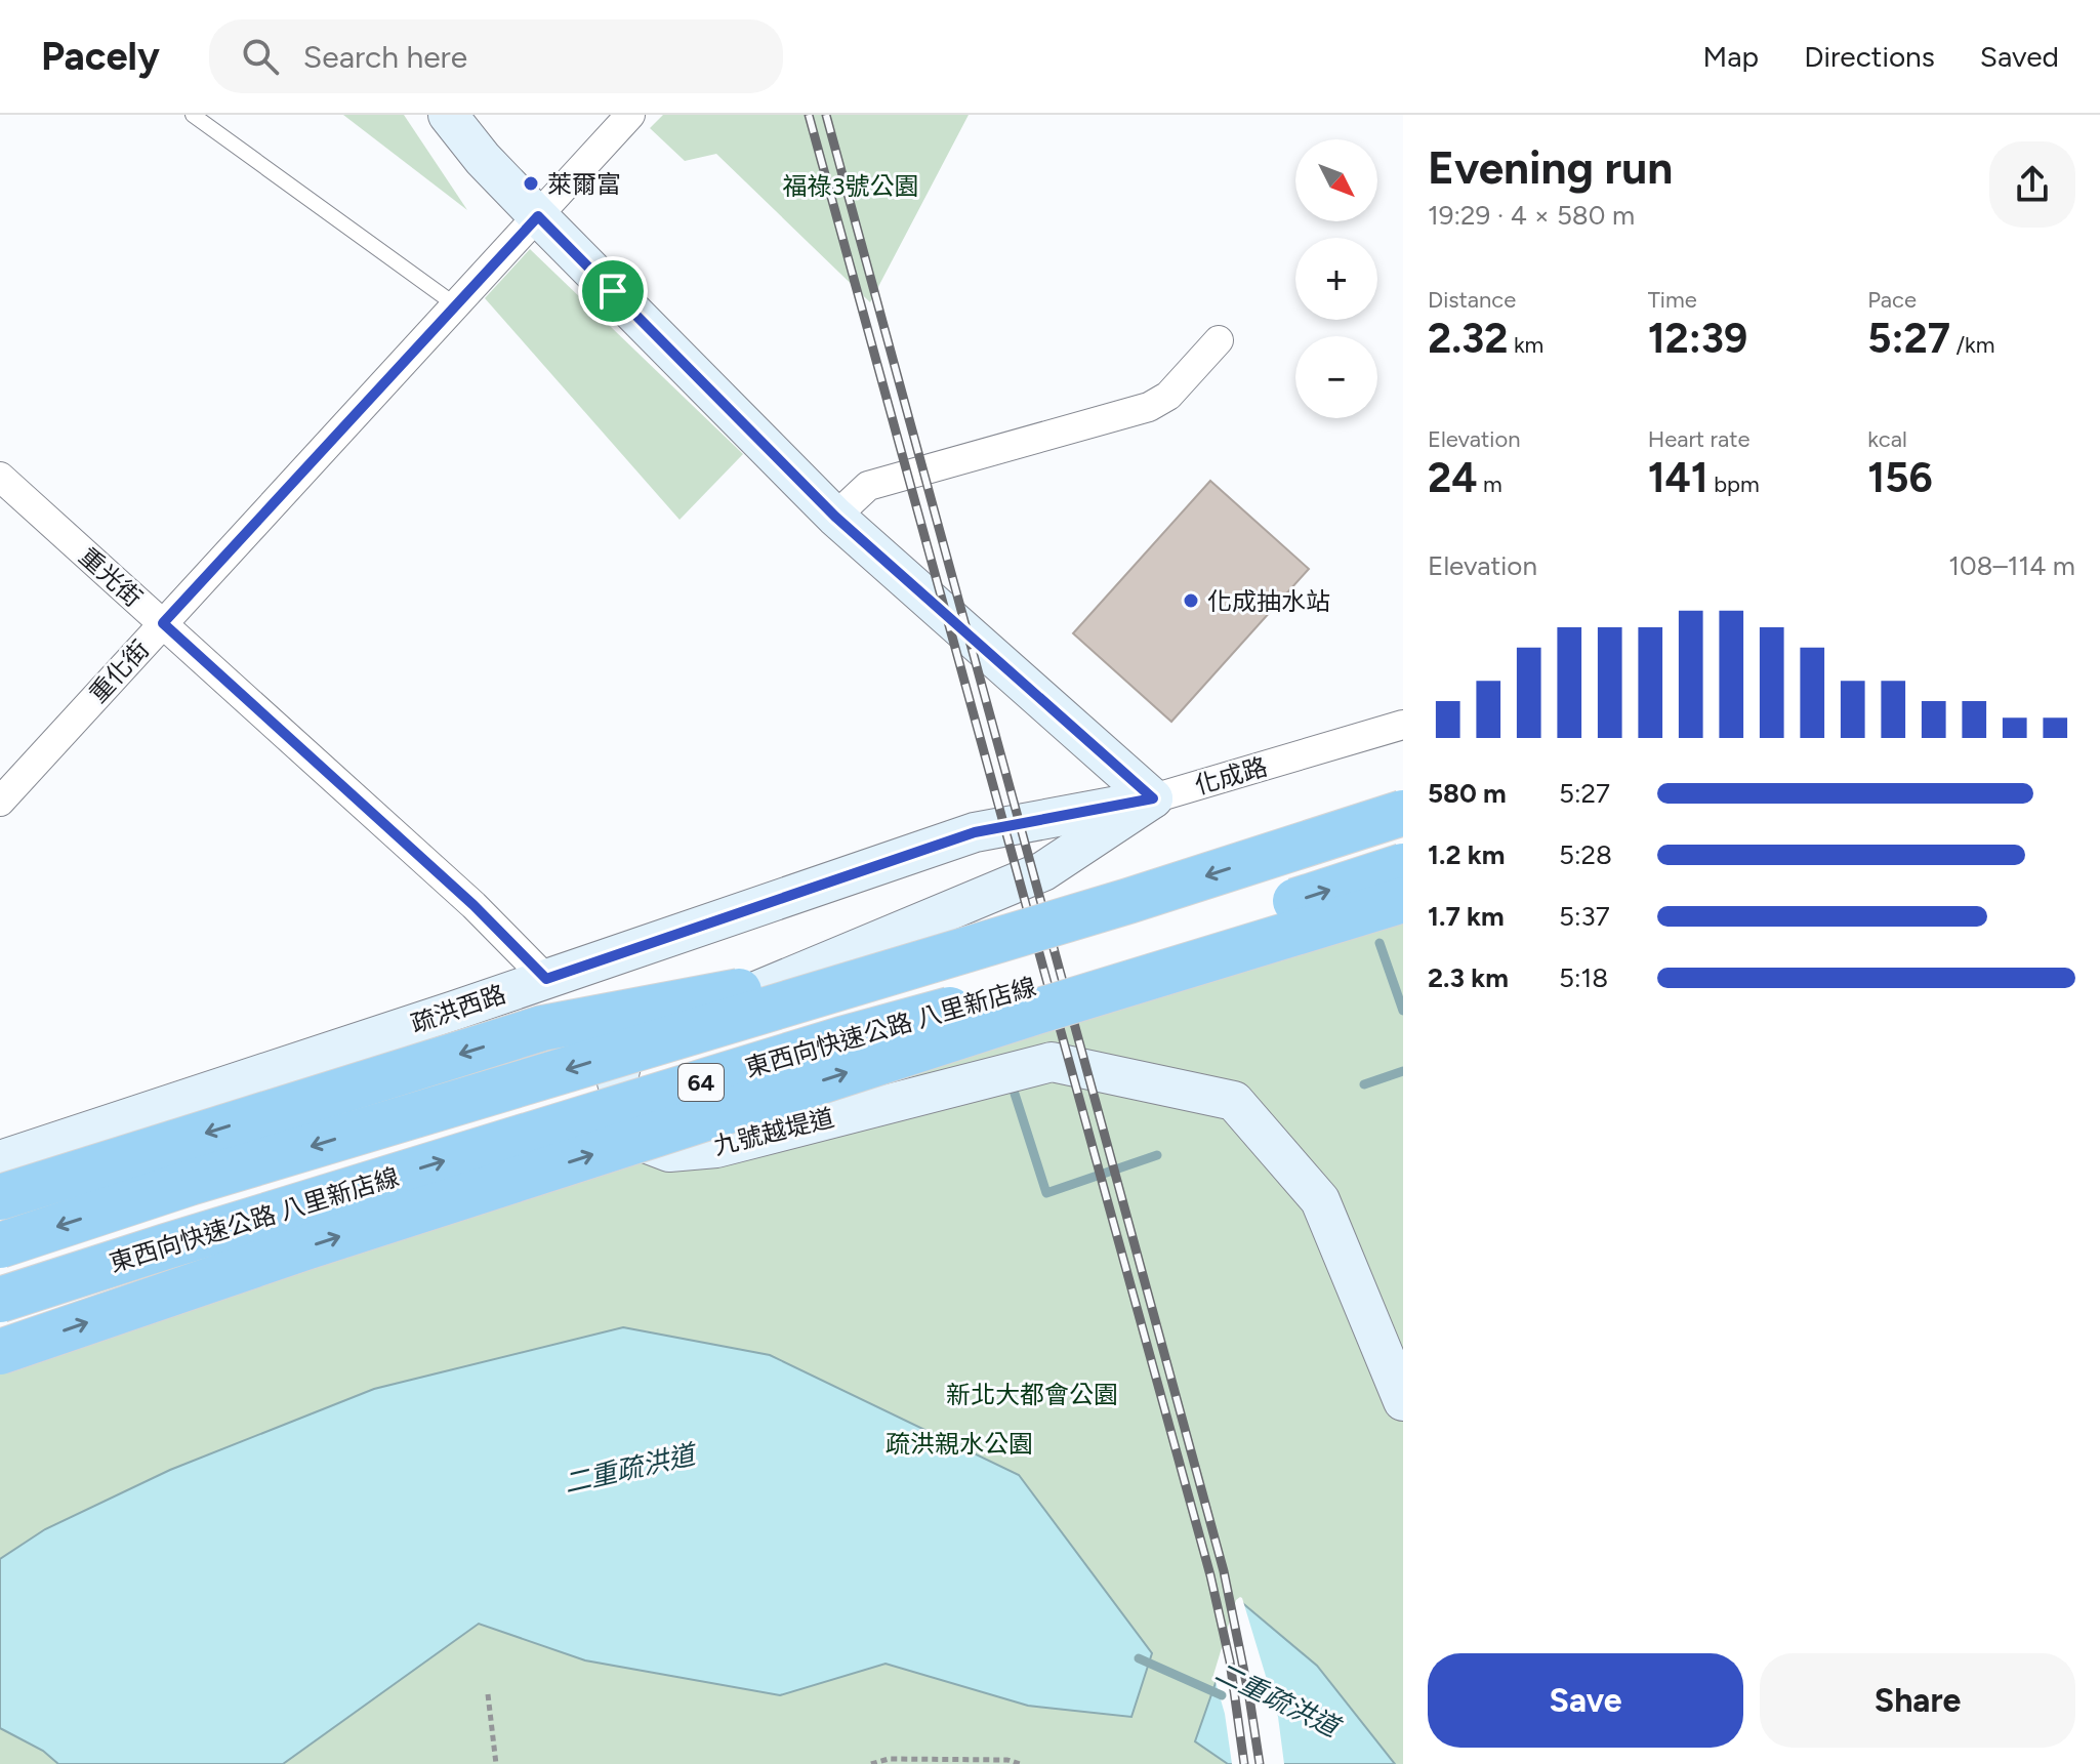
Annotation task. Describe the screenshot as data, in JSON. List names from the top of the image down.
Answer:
{
  "streets": {
    "highway": ["東西向快速公路 八里新店線", "64"],
    "street": [
      "重光街",
      "重化街",
      "化成路",
      "疏洪西路",
      "九號越堤道"
    ]
  },
  "crossings": [
    ["重光街", "重化街"],
    ["重光街", "疏洪西路"],
    ["化成路", "疏洪西路"],
    ["化成路", "九號越堤道"],
    ["疏洪西路", "九號越堤道"]
  ],
  "water": ["二重疏洪道"],
  "parks": ["福祿3號公園", "新北大都會公園", "疏洪親水公園"],
  "places": ["萊爾富", "化成抽水站"],
  "north": "bottom right",
  "page": {
    "header": "Pacely",
    "search": "Search here",
    "nav": ["Map", "Directions", "Saved"],
    "heading": ["Evening run", "19:29 · 4 × 580 m"],
    "map_buttons": ["+", "−"],
    "stats": [
      ["Distance", "2.32 km"],
      ["Time", "12:39"],
      ["Pace", "5:27 /km"],
      ["Elevation", "24 m"],
      ["Heart rate", "141 bpm"],
      ["kcal", "156"]
    ],
    "chart": ["Elevation", "108–114 m"],
    "list": [
      {
        "name": "580 m",
        "note": "5:27"
      },
      {
        "name": "1.2 km",
        "note": "5:28"
      },
      {
        "name": "1.7 km",
        "note": "5:37"
      },
      {
        "name": "2.3 km",
        "note": "5:18"
      }
    ],
    "buttons": ["Save", "Share"]
  }
}
